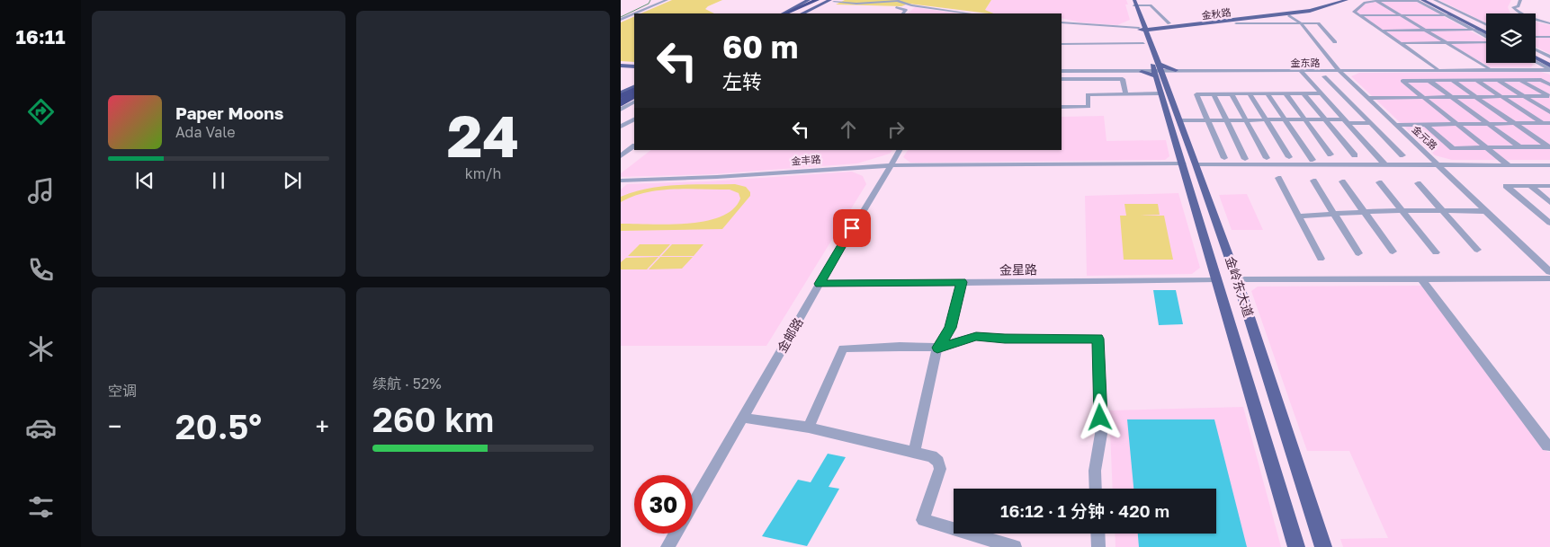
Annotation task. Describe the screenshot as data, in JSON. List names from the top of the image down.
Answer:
{
  "streets": {
    "main road": ["金秋路", "金岭东大道"],
    "street": [
      "金东路",
      "金元路",
      "金丰路",
      "金星路",
      "金邮路"
    ]
  },
  "crossings": [
    ["金秋路", "金岭东大道"],
    ["金东路", "金元路"],
    ["金东路", "金岭东大道"],
    ["金丰路", "金岭东大道"],
    ["金丰路", "金邮路"],
    ["金星路", "金岭东大道"],
    ["金星路", "金邮路"]
  ],
  "page": {
    "tabs": "16:11",
    "tile": [
      ["24", "km/h"],
      "空调",
      ["续航 · 52%", "260 km"]
    ],
    "turn": ["60 m", "左转"],
    "song": ["Paper Moons", "Ada Vale"],
    "heat": ["−", "20.5°", "+"],
    "limit": "30",
    "trip": "16:12 · 1 分钟 · 420 m"
  }
}
